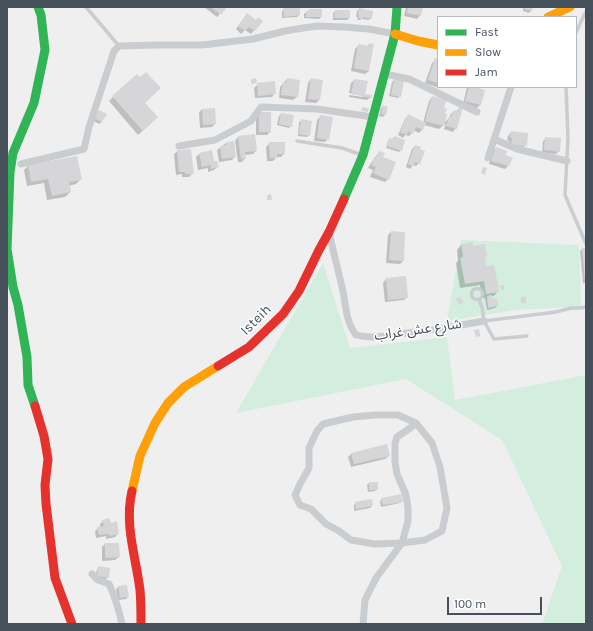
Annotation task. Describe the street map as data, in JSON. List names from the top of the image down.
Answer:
{
  "streets": {
    "street": ["Isteih", "شارع عش غراب"]
  },
  "crossings": [
    ["Isteih", "شارع عش غراب"]
  ],
  "legend": ["Fast", "Slow", "Jam"],
  "scale_bar": "100 m"
}
